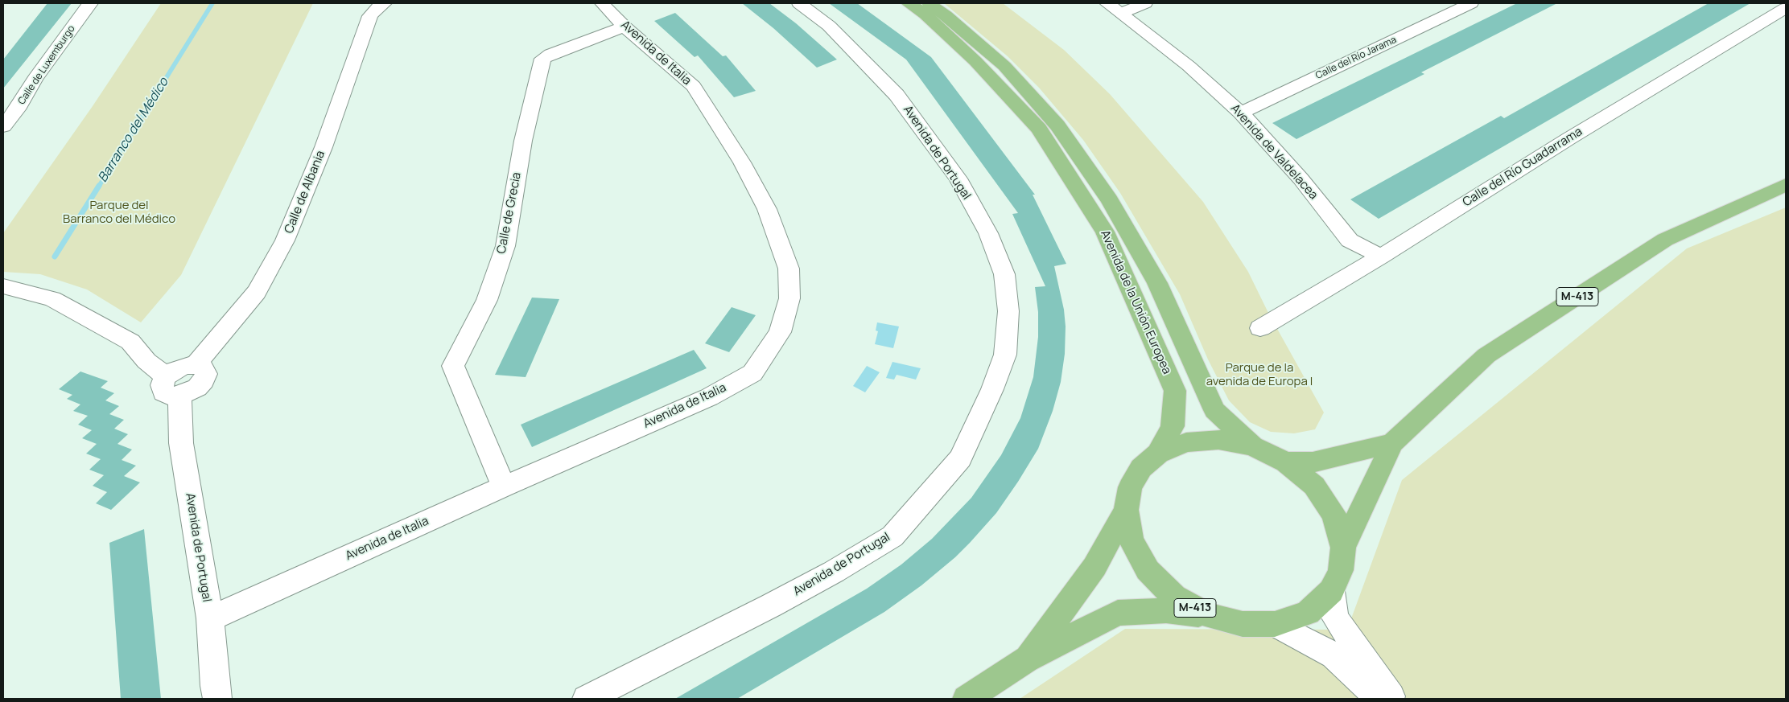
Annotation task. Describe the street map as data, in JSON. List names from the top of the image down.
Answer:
{
  "streets": {
    "main road": ["M-413", "Avenida de la Unión Europea"],
    "street": [
      "Avenida de Italia",
      "Calle del Río Jarama",
      "Calle de Luxemburgo",
      "Avenida de Valdelacea",
      "Avenida de Portugal",
      "Calle del Río Guadarrama",
      "Calle de Albania",
      "Calle de Grecia"
    ]
  },
  "crossings": [
    ["Avenida de Italia", "Avenida de Portugal"],
    ["Avenida de Italia", "Calle de Grecia"],
    ["Calle del Río Jarama", "Avenida de Valdelacea"],
    ["Avenida de Valdelacea", "Calle del Río Guadarrama"],
    ["Avenida de Portugal", "Calle de Albania"],
    ["M-413", "Avenida de la Unión Europea"]
  ],
  "water": ["Barranco del Médico"],
  "parks": ["Parque del Barranco del Médico", "Parque de la avenida de Europa I"]
}
